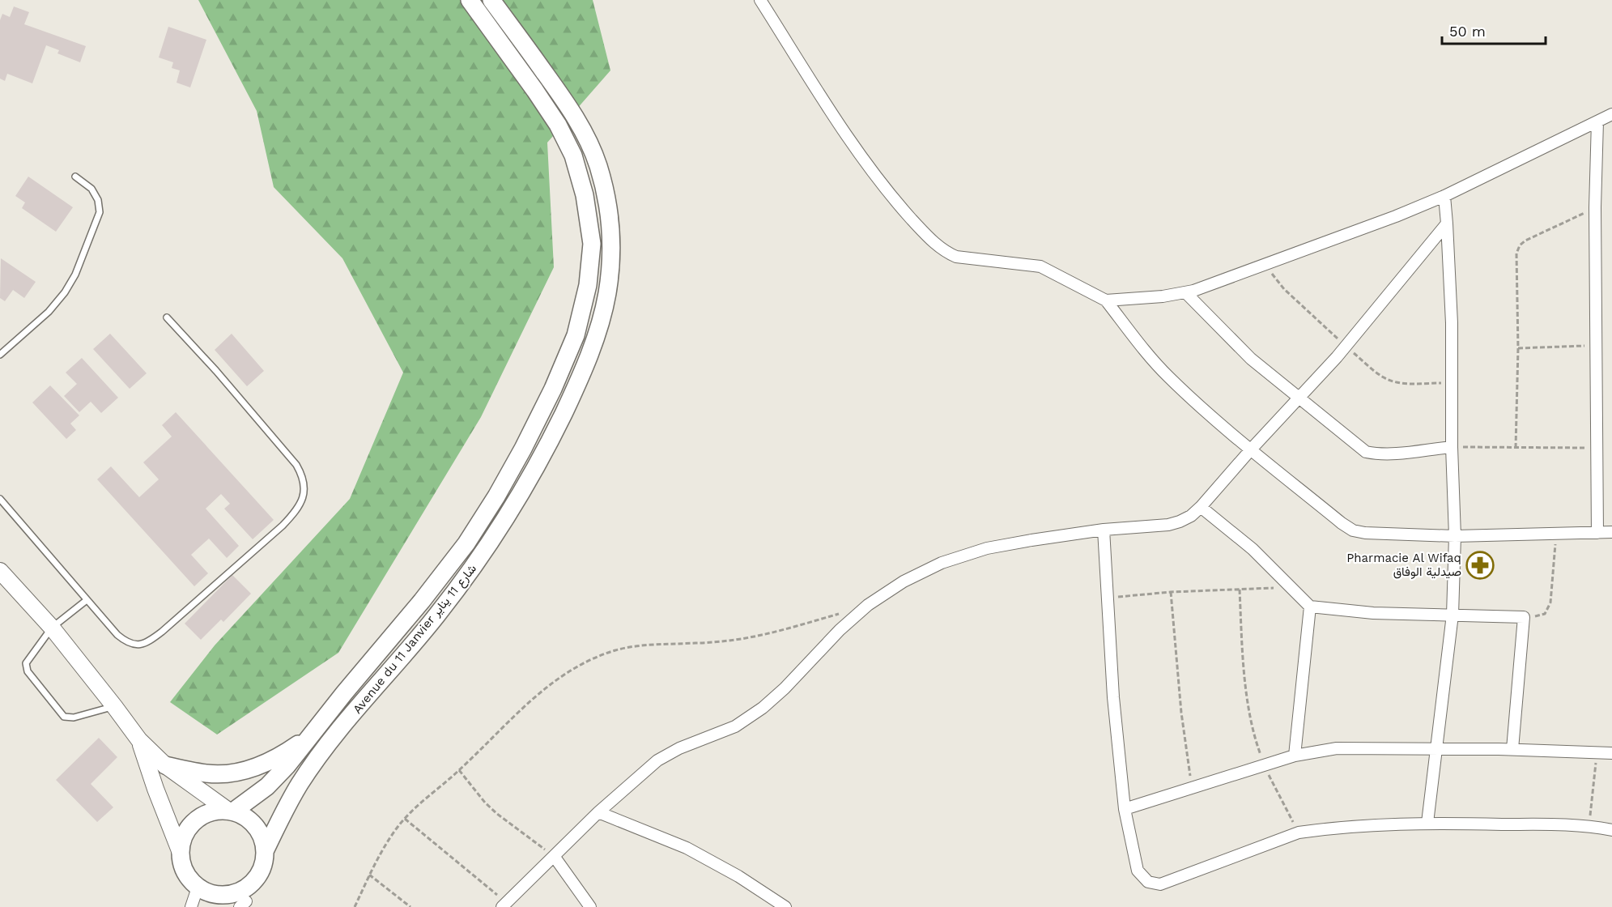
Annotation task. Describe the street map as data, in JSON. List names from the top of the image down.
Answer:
{
  "streets": {
    "main road": ["Avenue du 11 Janvier شارع 11 يناير"]
  },
  "places": {
    "pharmacy": ["Pharmacie Al Wifaq صيدلية الوفاق"]
  },
  "scale_bar": "50 m"
}
